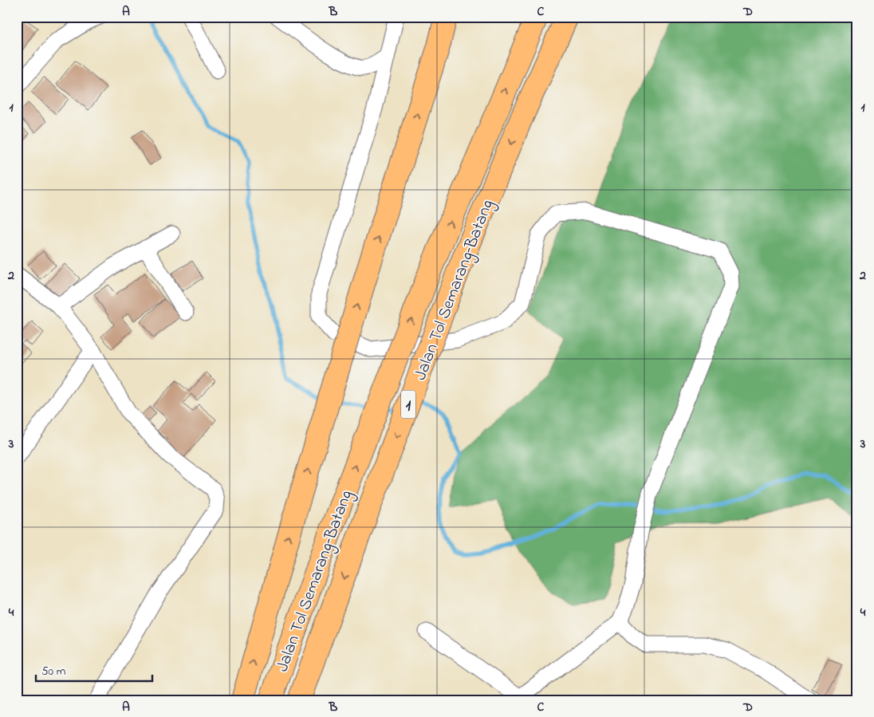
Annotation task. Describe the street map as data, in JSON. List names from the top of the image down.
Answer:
{
  "streets": {
    "highway": ["Jalan Tol Semarang–Batang", "1"]
  },
  "scale_bar": "50 m",
  "grid": {
    "columns": [
      "A",
      "B",
      "C",
      "D"
    ],
    "rows": [
      "1",
      "2",
      "3",
      "4"
    ]
  }
}
